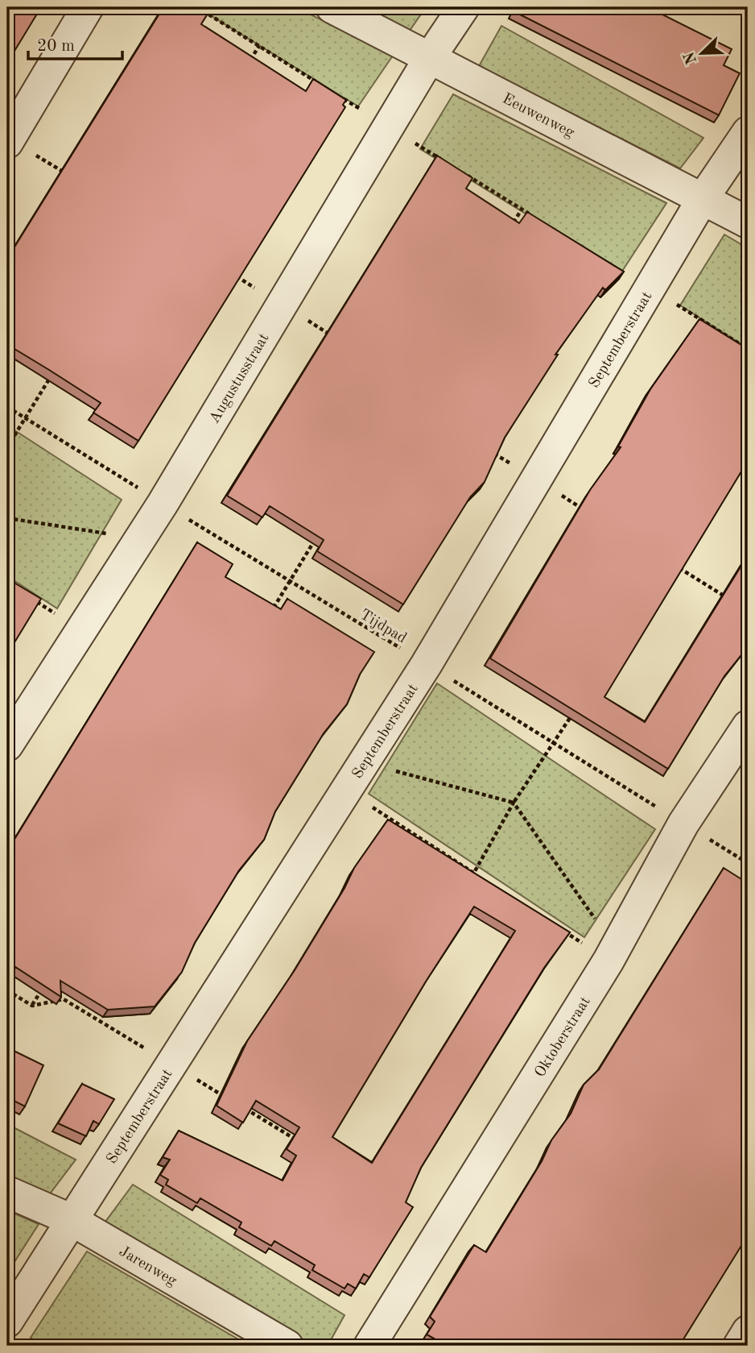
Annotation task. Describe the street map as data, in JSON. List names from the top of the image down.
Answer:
{
  "streets": {
    "street": [
      "Eeuwenweg",
      "Septemberstraat",
      "Augustusstraat",
      "Oktoberstraat",
      "Jarenweg"
    ],
    "path": ["Tijdpad"]
  },
  "crossings": [
    ["Eeuwenweg", "Septemberstraat"],
    ["Eeuwenweg", "Augustusstraat"],
    ["Septemberstraat", "Tijdpad"],
    ["Septemberstraat", "Jarenweg"],
    ["Augustusstraat", "Tijdpad"],
    ["Tijdpad", "Oktoberstraat"]
  ],
  "scale_bar": "20 m",
  "north": "bottom left"
}
